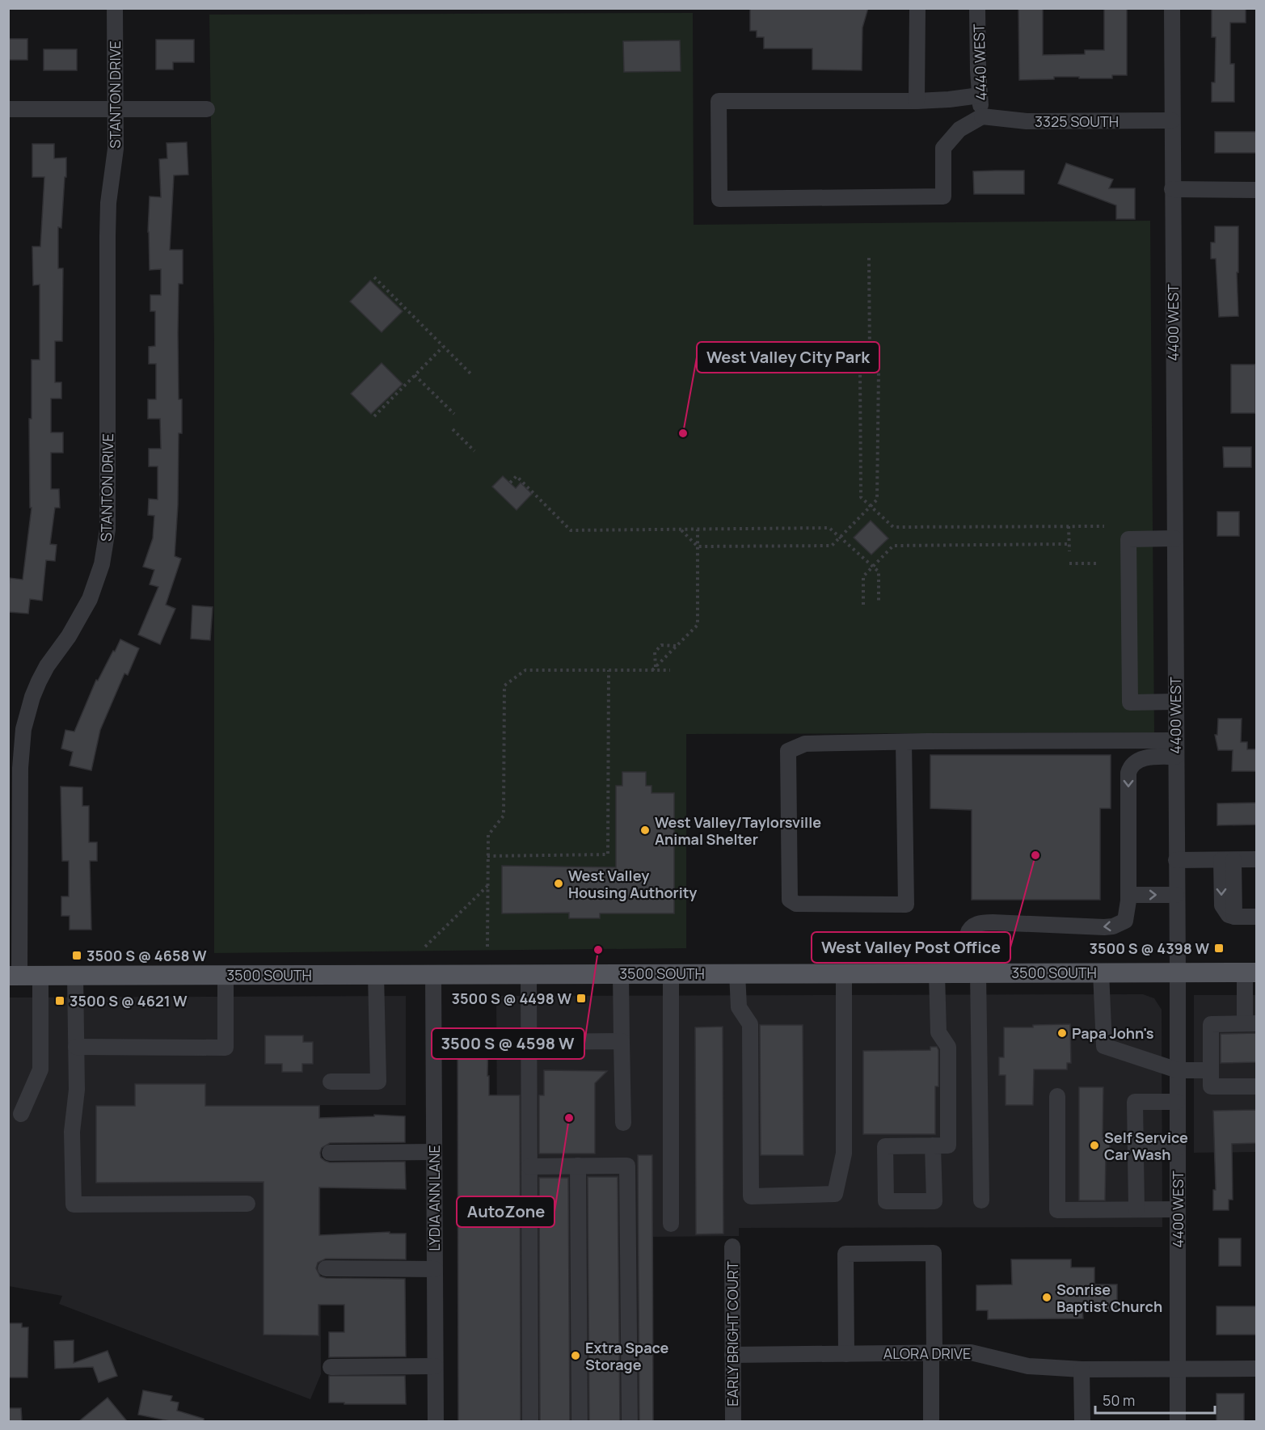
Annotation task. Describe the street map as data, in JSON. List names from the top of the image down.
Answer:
{
  "streets": {
    "main road": ["3500 SOUTH"],
    "street": [
      "4440 WEST",
      "STANTON DRIVE",
      "3325 SOUTH",
      "4400 WEST",
      "LYDIA ANN LANE",
      "EARLY BRIGHT COURT",
      "ALORA DRIVE"
    ]
  },
  "crossings": [
    ["4440 WEST", "3325 SOUTH"],
    ["STANTON DRIVE", "3500 SOUTH"],
    ["3325 SOUTH", "4400 WEST"],
    ["4400 WEST", "3500 SOUTH"],
    ["4400 WEST", "ALORA DRIVE"],
    ["3500 SOUTH", "LYDIA ANN LANE"],
    ["EARLY BRIGHT COURT", "ALORA DRIVE"]
  ],
  "places": {
    "other": [
      "West Valley City Park",
      "West Valley/Taylorsville Animal Shelter",
      "West Valley Post Office",
      "West Valley Housing Authority",
      "3500 S @ 4598 W",
      "Papa John's",
      "AutoZone",
      "Self Service Car Wash",
      "Sonrise Baptist Church",
      "Extra Space Storage"
    ],
    "transit": [
      "3500 S @ 4398 W",
      "3500 S @ 4658 W",
      "3500 S @ 4498 W",
      "3500 S @ 4621 W"
    ]
  },
  "scale_bar": "50 m"
}
